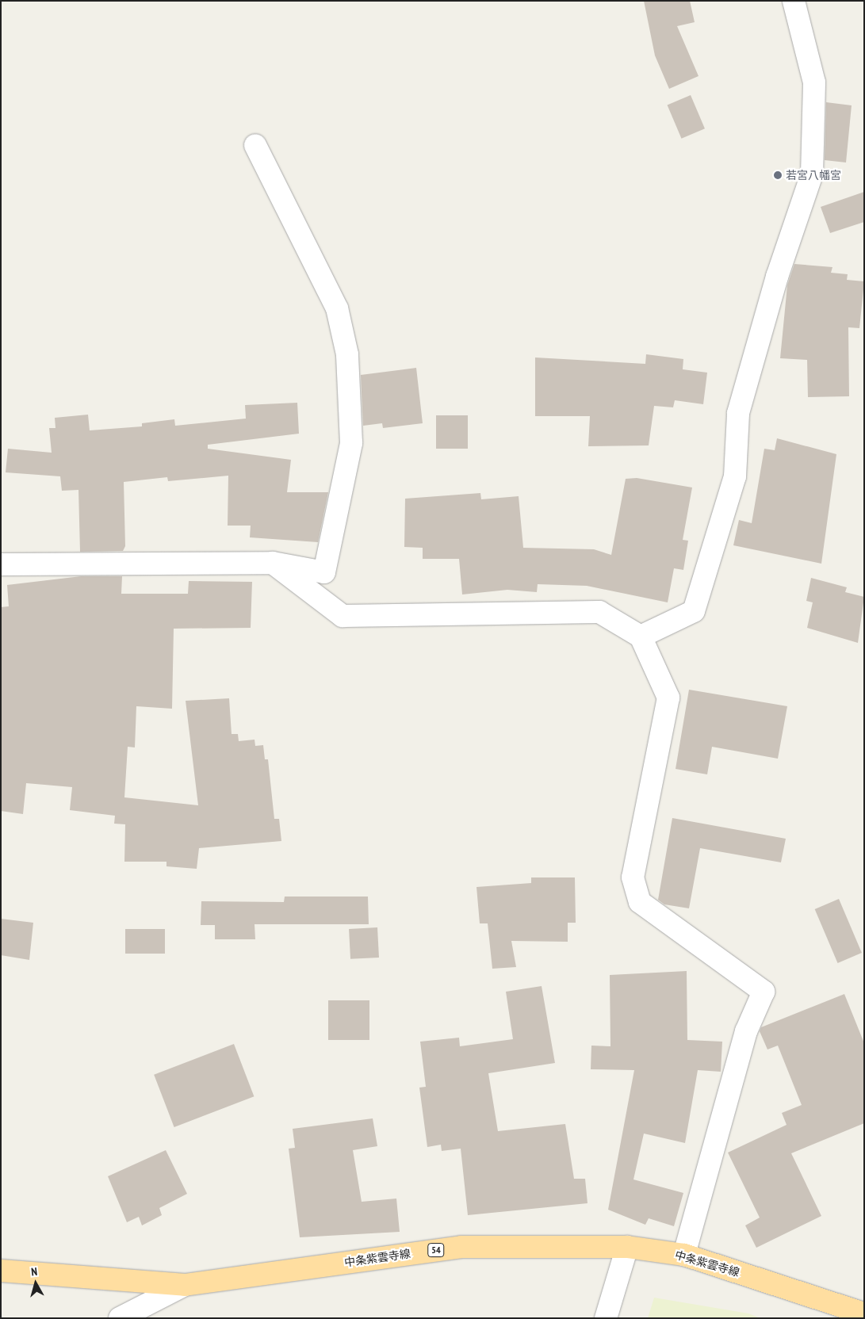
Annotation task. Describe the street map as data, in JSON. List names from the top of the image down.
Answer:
{
  "streets": {
    "main road": ["54", "中条紫雲寺線"]
  },
  "places": ["若宮八幡宮"],
  "north": "top"
}
